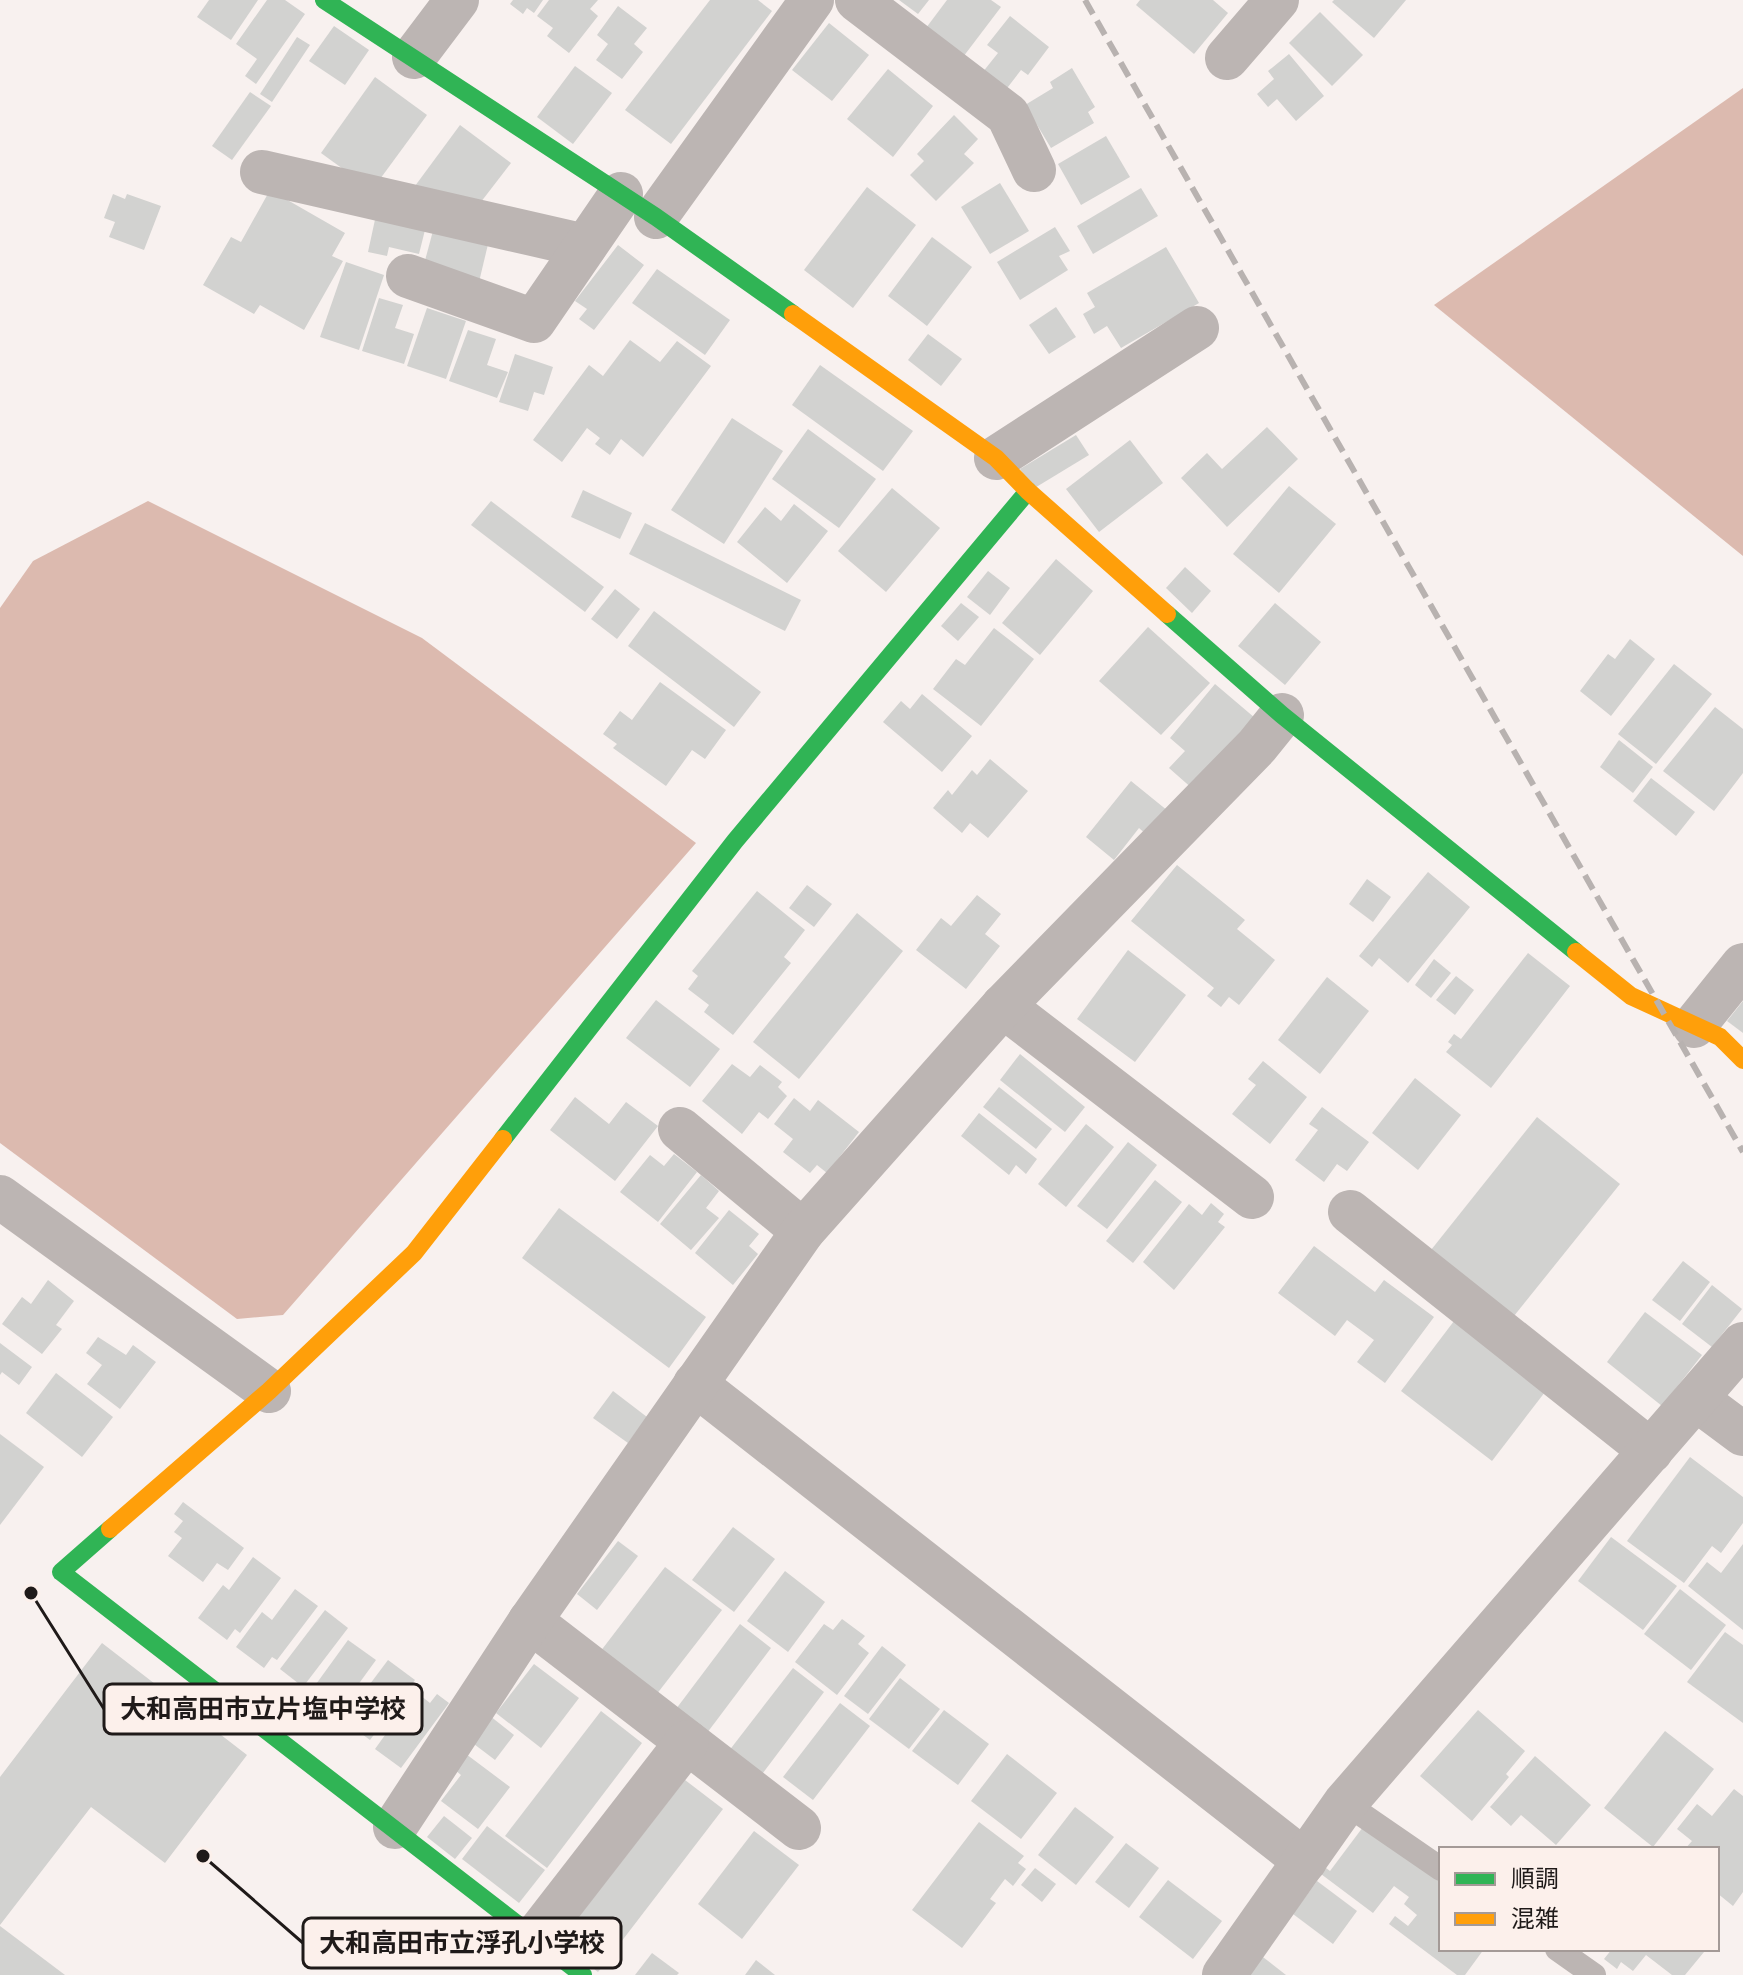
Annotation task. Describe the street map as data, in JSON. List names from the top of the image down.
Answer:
{
  "places": ["大和高田市立片塩中学校", "大和高田市立浮孔小学校"],
  "legend": ["順調", "混雑"]
}
